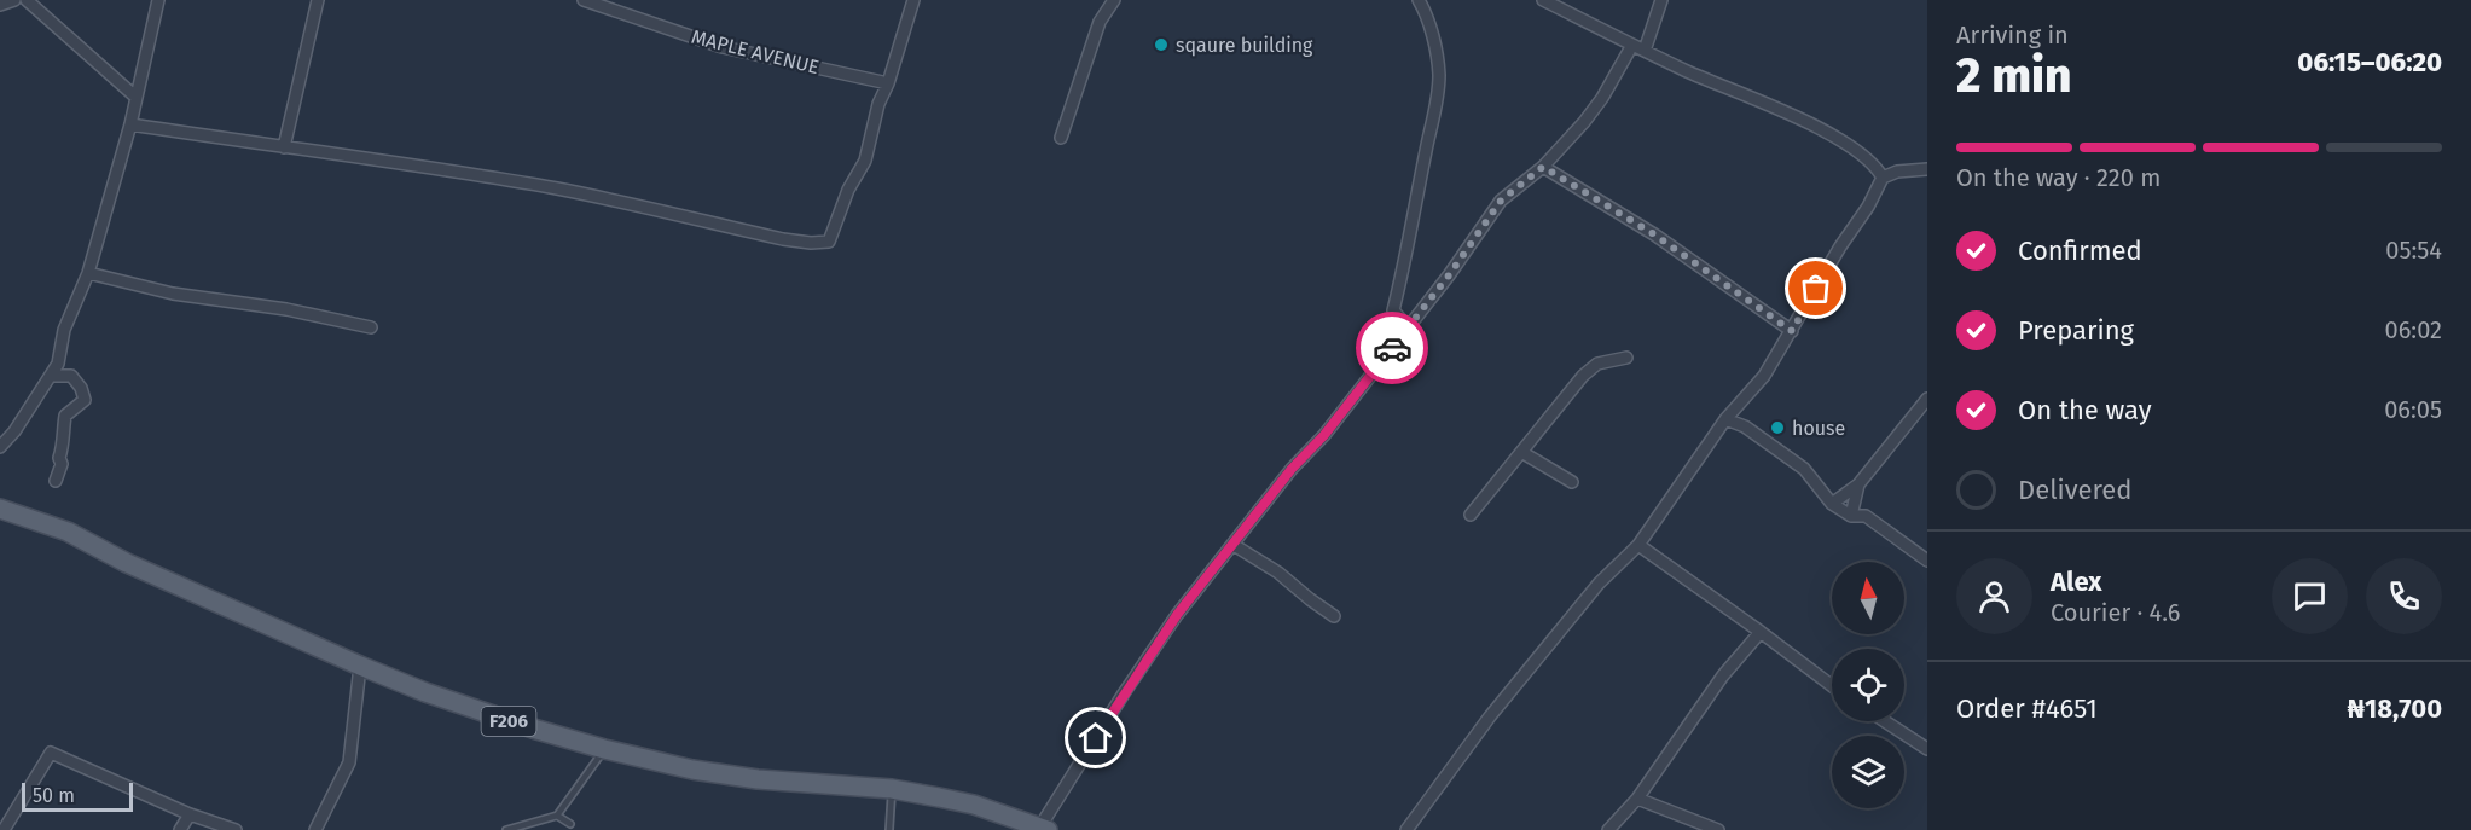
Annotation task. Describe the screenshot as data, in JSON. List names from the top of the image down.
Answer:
{
  "streets": {
    "main road": ["F206"],
    "street": ["MAPLE AVENUE"]
  },
  "places": ["sqaure building", "house"],
  "scale_bar": "50 m",
  "north": "top",
  "page": {
    "heading": ["2 min", "Arriving in", "06:15–06:20"],
    "panel": [
      "Alex",
      "Courier · 4.6",
      "Order #4651",
      "₦18,700"
    ],
    "bar": "On the way · 220 m",
    "list": [
      ["Confirmed", "05:54"],
      ["Preparing", "06:02"],
      ["On the way", "06:05"],
      "Delivered"
    ],
    "scale": "50 m"
  }
}
